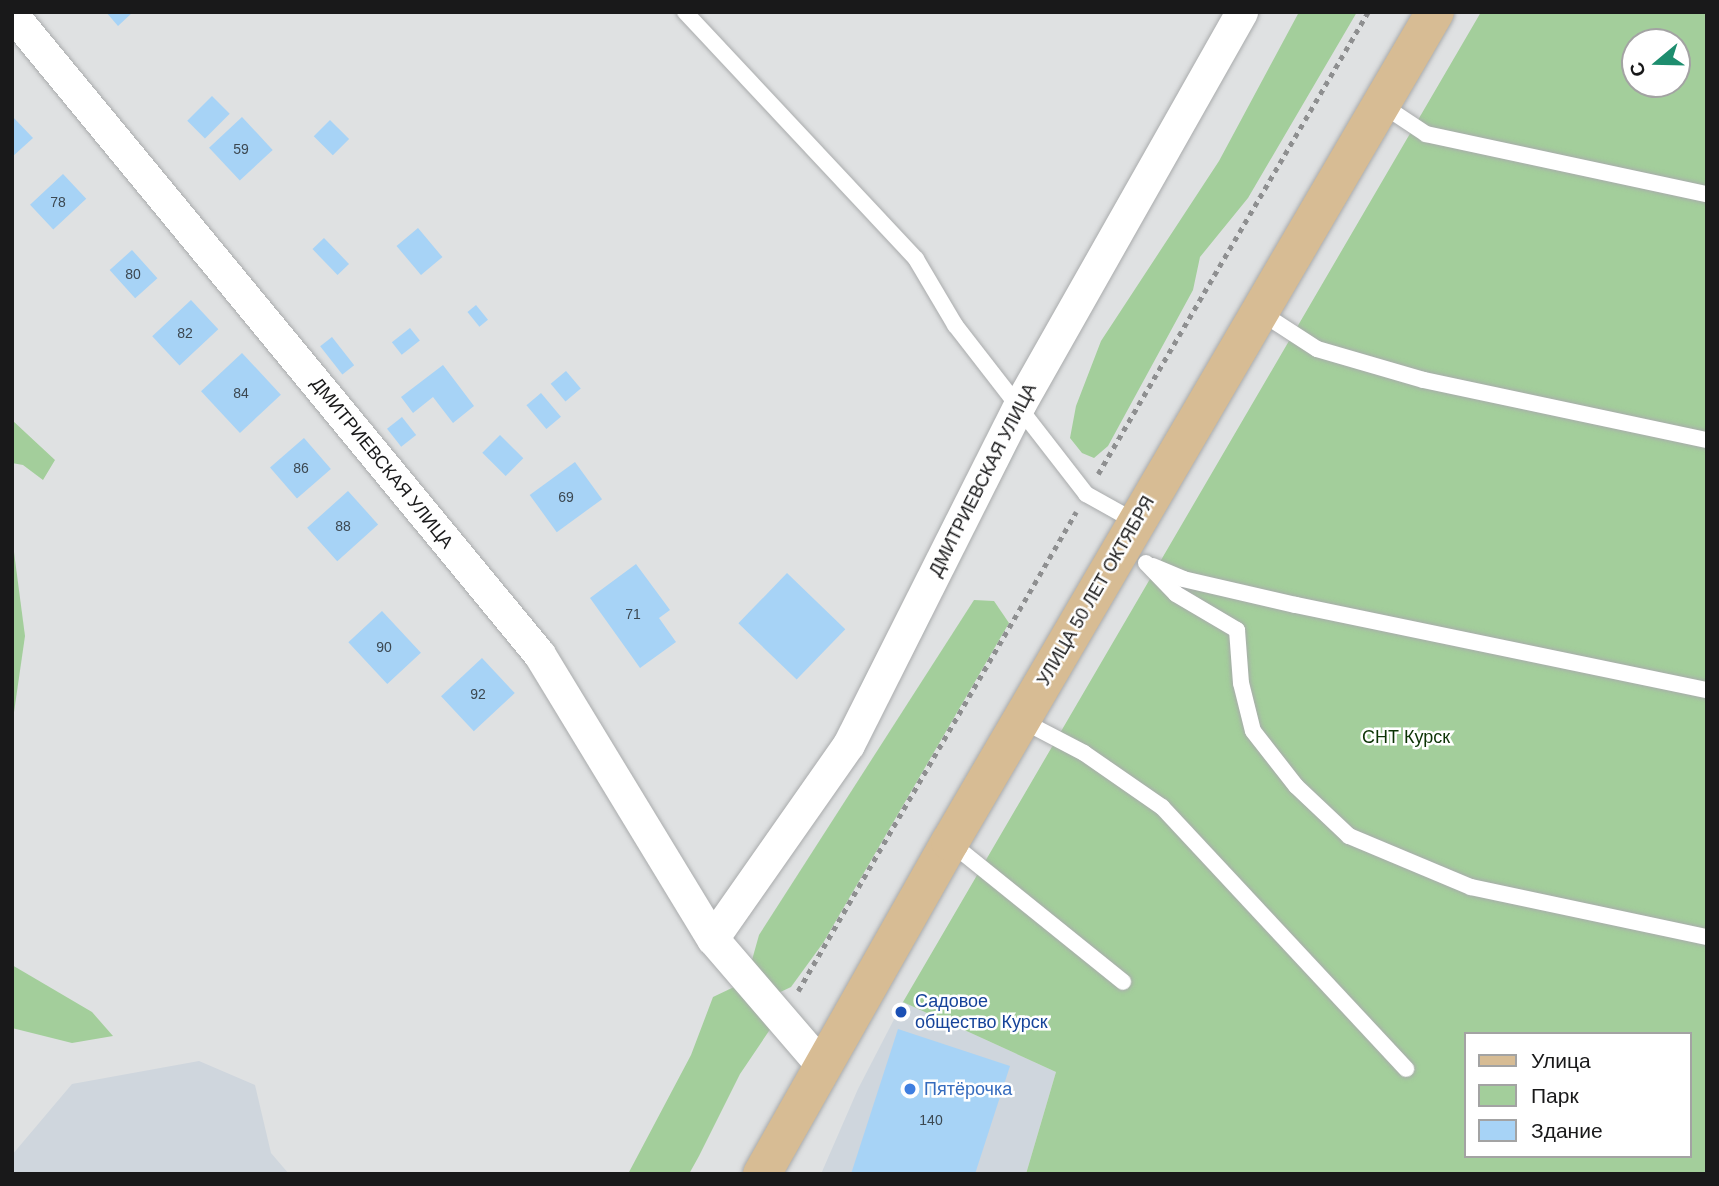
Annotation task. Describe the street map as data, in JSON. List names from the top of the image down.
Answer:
{
  "streets": {
    "main road": ["УЛИЦА 50 ЛЕТ ОКТЯБРЯ"],
    "street": ["ДМИТРИЕВСКАЯ УЛИЦА"]
  },
  "crossings": [
    ["ДМИТРИЕВСКАЯ УЛИЦА", "УЛИЦА 50 ЛЕТ ОКТЯБРЯ"]
  ],
  "parks": ["СНТ Курск"],
  "places": ["Садовое общество Курск", "Пятёрочка"],
  "house_numbers": [
    "59",
    "78",
    "80",
    "82",
    "84",
    "86",
    "69",
    "88",
    "71",
    "90",
    "92",
    "140"
  ],
  "legend": ["Улица", "Парк", "Здание"],
  "north": "left"
}
